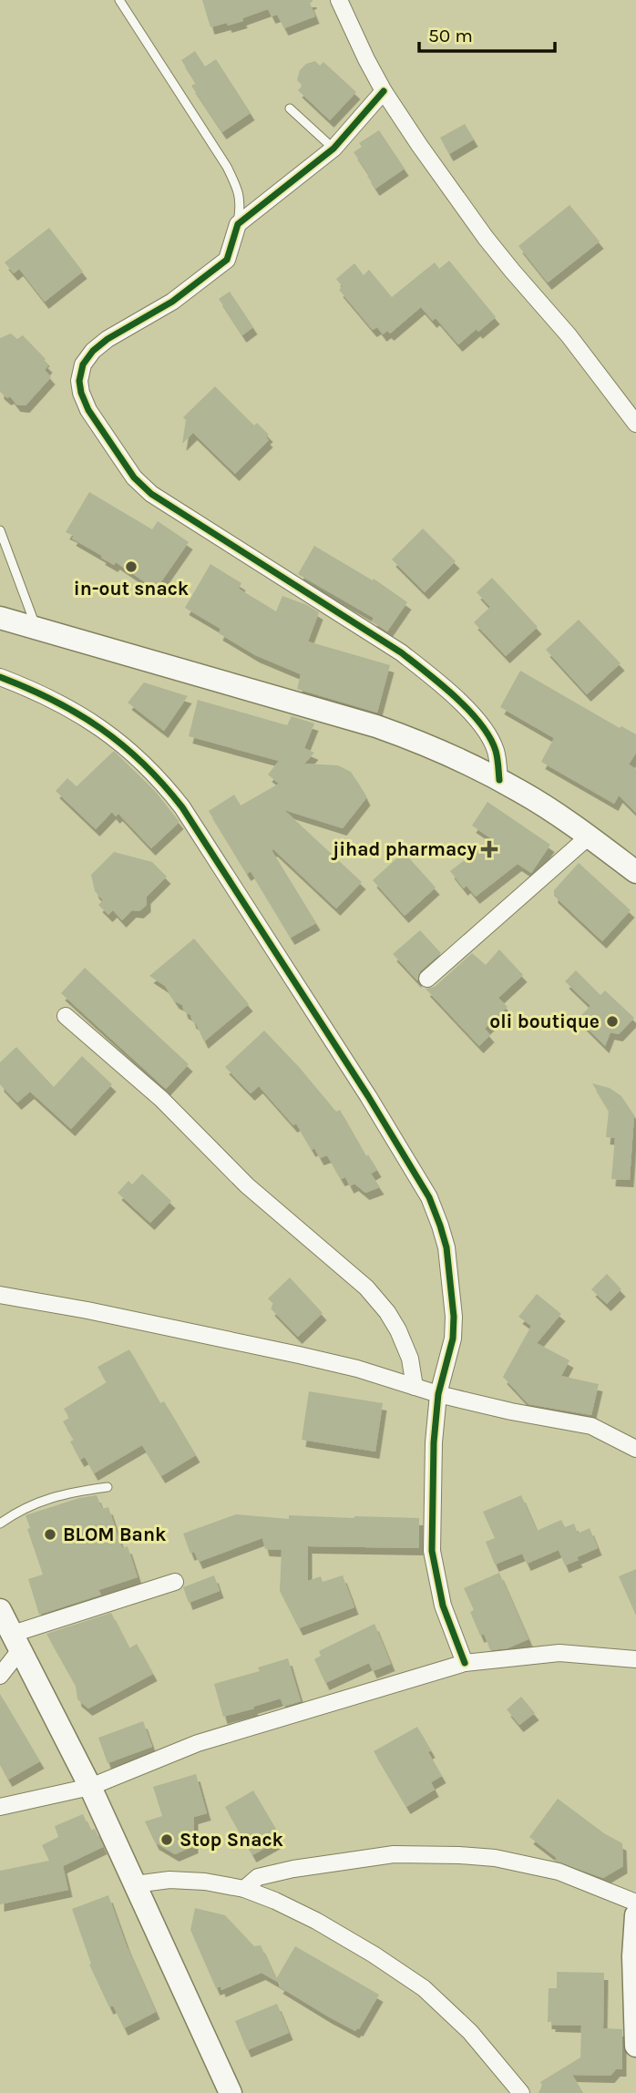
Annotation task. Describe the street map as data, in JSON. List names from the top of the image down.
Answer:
{
  "places": {
    "other": [
      "in-out snack",
      "oli boutique",
      "BLOM Bank",
      "Stop Snack"
    ],
    "health": ["jihad pharmacy"]
  },
  "scale_bar": "50 m"
}
